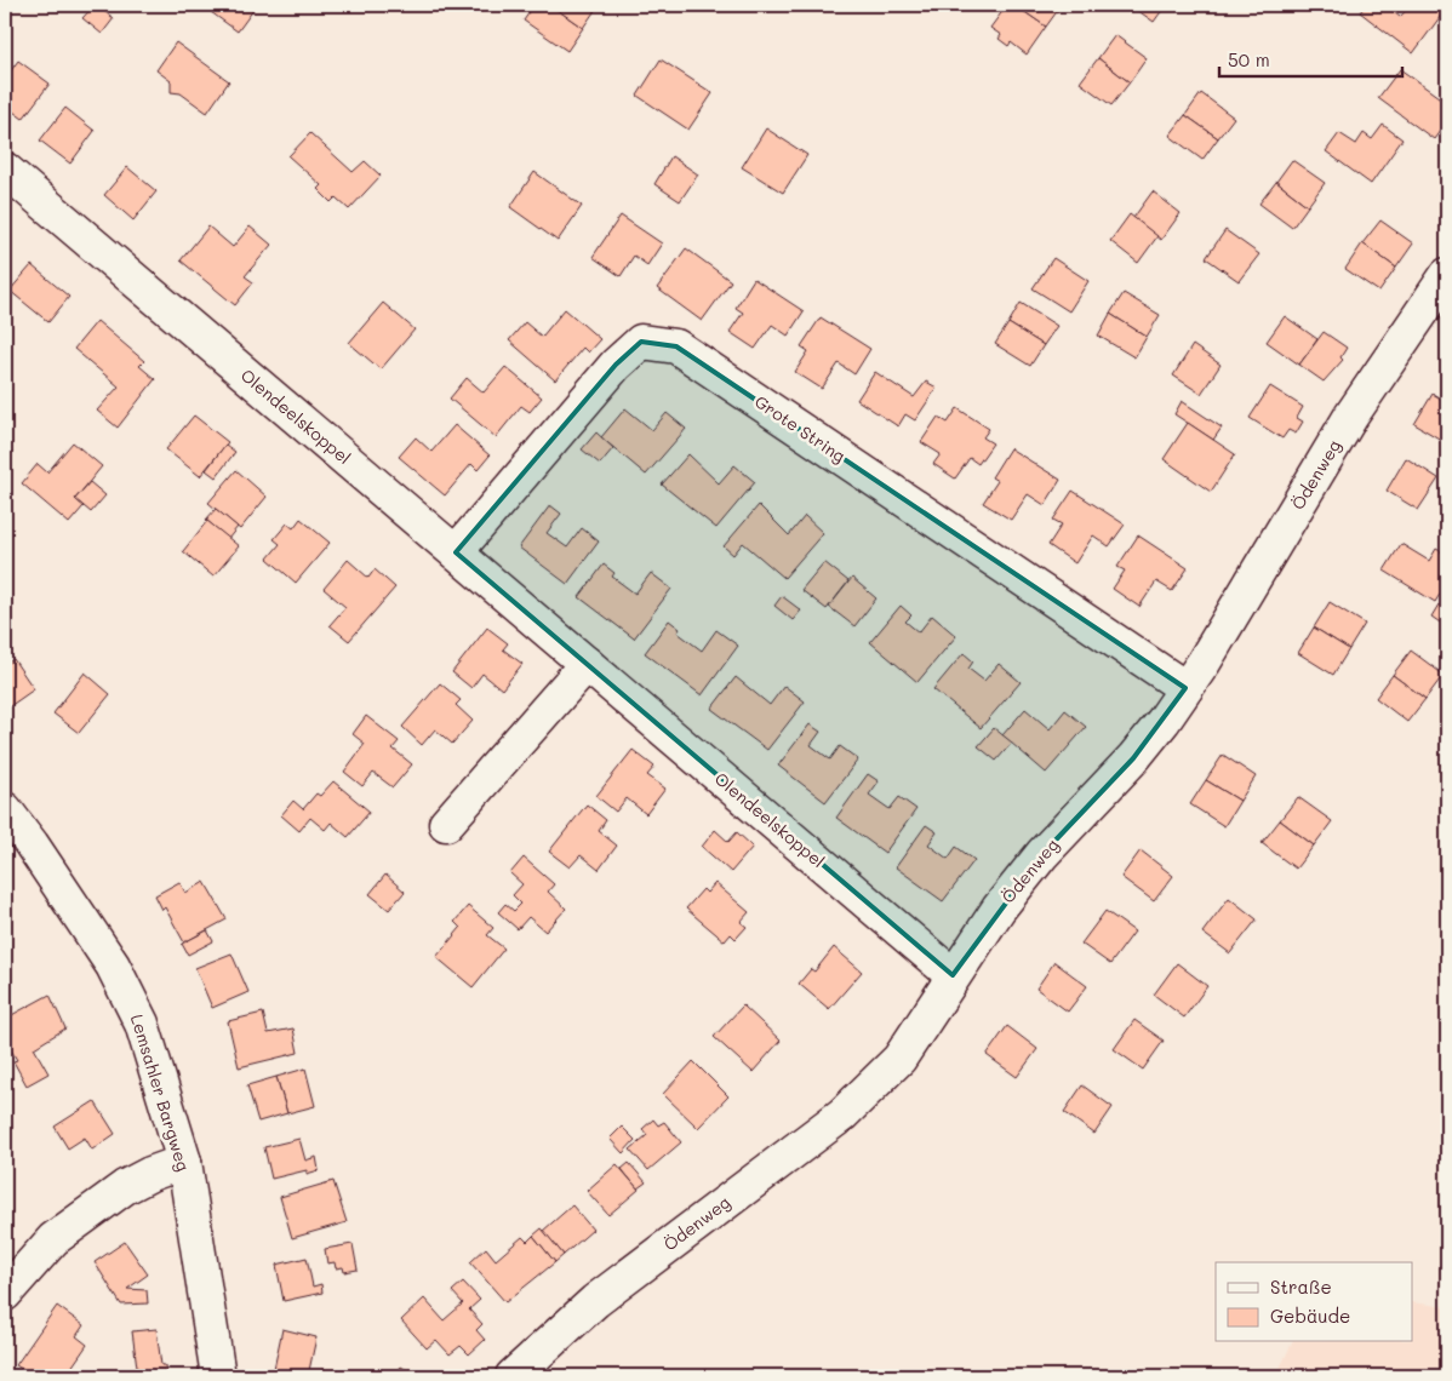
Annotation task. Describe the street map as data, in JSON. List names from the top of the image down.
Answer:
{
  "streets": {
    "street": [
      "Olendeelskoppel",
      "Grote String",
      "Ödenweg",
      "Lemsahler Bargweg"
    ]
  },
  "crossings": [
    ["Olendeelskoppel", "Grote String"],
    ["Olendeelskoppel", "Ödenweg"],
    ["Grote String", "Ödenweg"]
  ],
  "legend": ["Straße", "Gebäude"],
  "scale_bar": "50 m"
}
